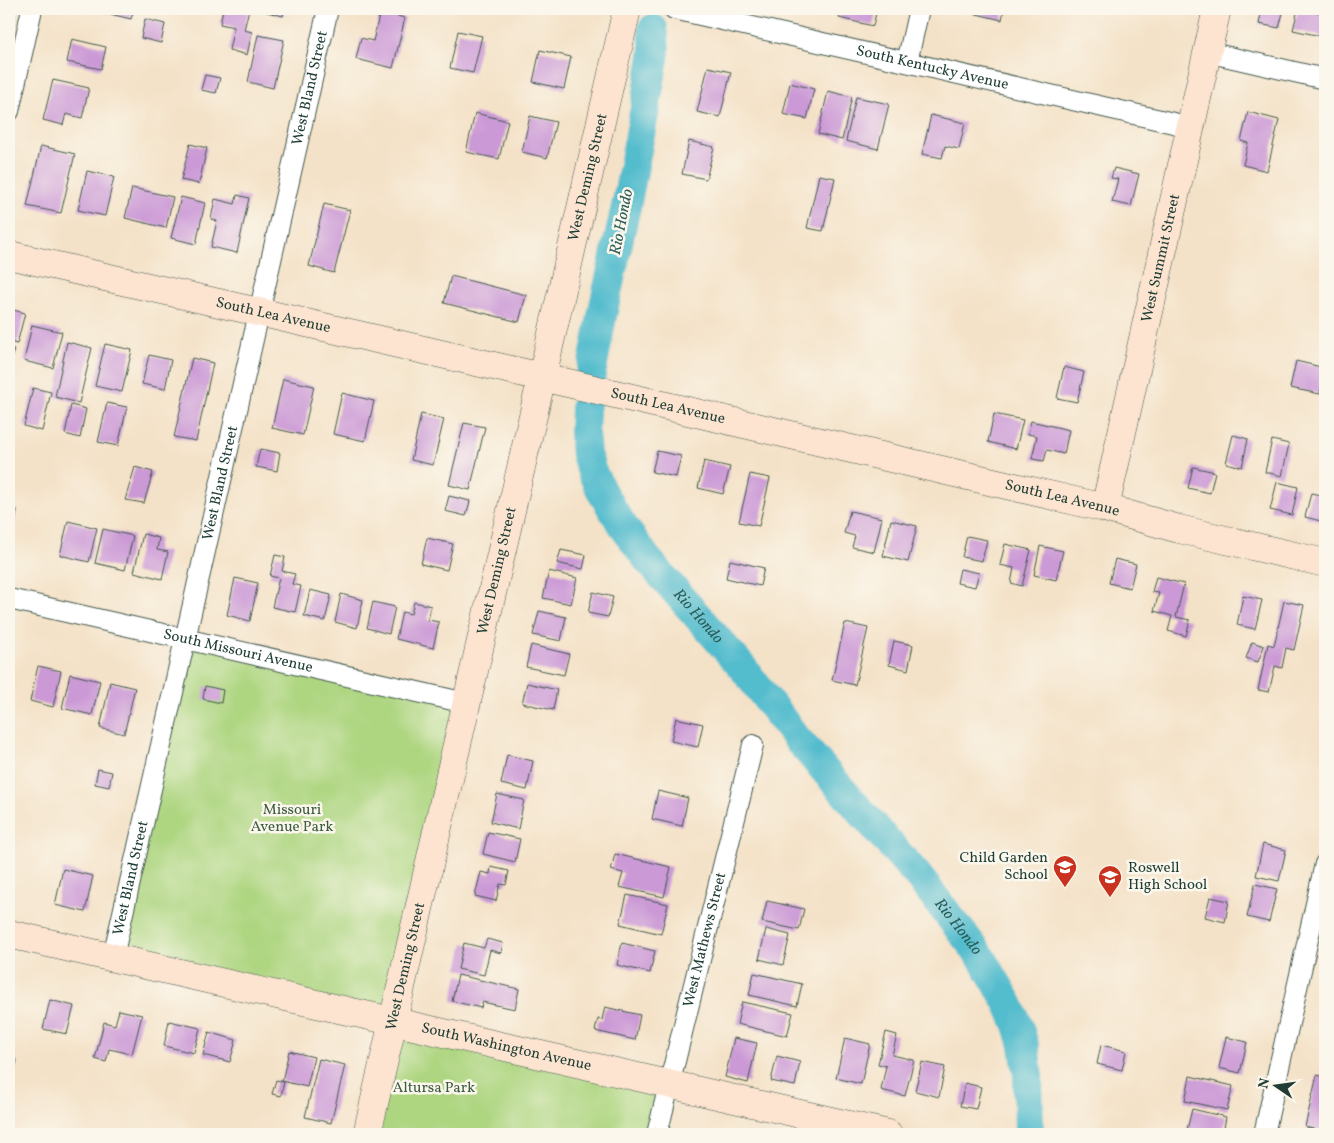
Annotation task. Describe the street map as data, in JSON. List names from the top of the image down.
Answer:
{
  "streets": {
    "street": [
      "South Kentucky Avenue",
      "West Bland Street",
      "West Deming Street",
      "West Summit Street",
      "South Lea Avenue",
      "South Missouri Avenue",
      "West Mathews Street",
      "South Washington Avenue"
    ]
  },
  "crossings": [
    ["South Kentucky Avenue", "West Summit Street"],
    ["West Bland Street", "South Lea Avenue"],
    ["West Bland Street", "South Missouri Avenue"],
    ["West Bland Street", "South Washington Avenue"],
    ["West Deming Street", "South Lea Avenue"],
    ["West Deming Street", "South Missouri Avenue"],
    ["West Deming Street", "South Washington Avenue"],
    ["West Summit Street", "South Lea Avenue"],
    ["West Mathews Street", "South Washington Avenue"]
  ],
  "water": ["Rio Hondo"],
  "parks": ["Missouri Avenue Park", "Altursa Park"],
  "places": {
    "school or university": ["Child Garden School", "Roswell High School"]
  },
  "north": "left"
}
